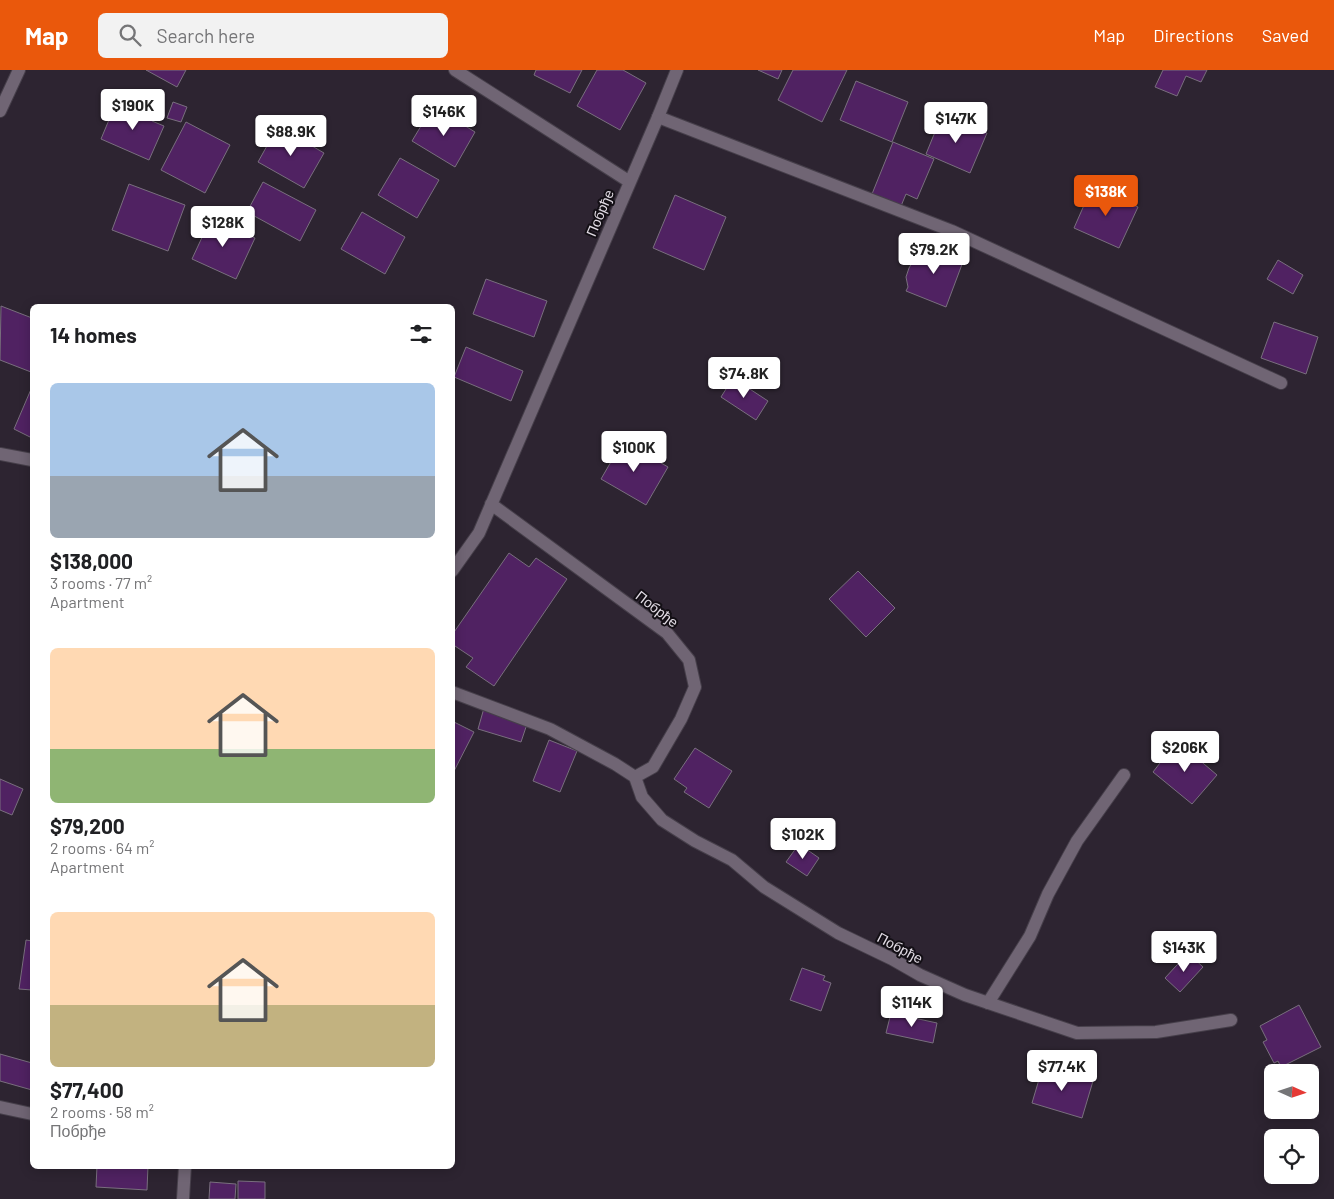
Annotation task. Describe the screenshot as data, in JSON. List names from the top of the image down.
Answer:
{
  "streets": {
    "street": ["Побрђе"]
  },
  "north": "right",
  "page": {
    "header": "Map",
    "search": "Search here",
    "nav": ["Map", "Directions", "Saved"],
    "price": [
      "$190K",
      "$146K",
      "$147K",
      "$88.9K",
      "$138K",
      "$128K",
      "$79.2K",
      "$74.8K",
      "$100K",
      "$206K",
      "$102K",
      "$143K",
      "$114K",
      "$77.4K"
    ],
    "heading": "14 homes",
    "list": [
      {
        "name": "$138,000",
        "note": "3 rooms · 77 m² · Apartment"
      },
      {
        "name": "$79,200",
        "note": "2 rooms · 64 m² · Apartment"
      },
      {
        "name": "$77,400",
        "note": "2 rooms · 58 m² · Побрђе"
      }
    ]
  }
}
